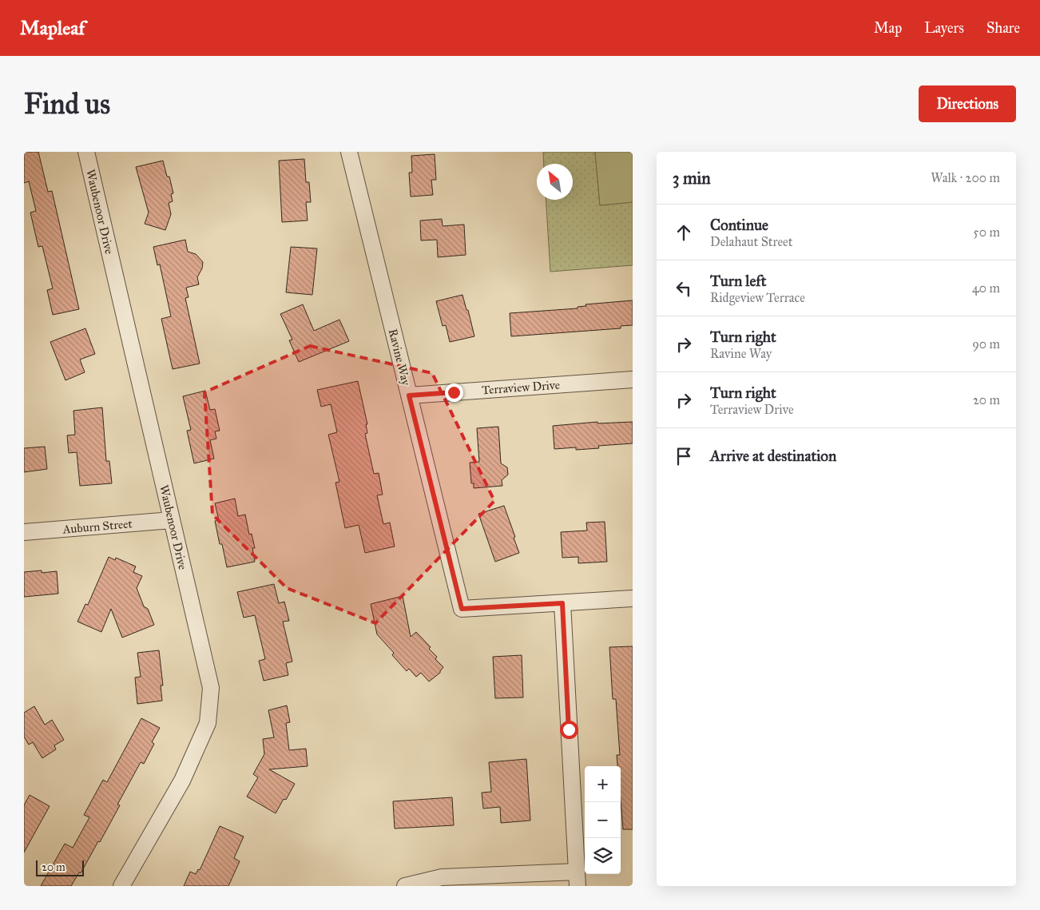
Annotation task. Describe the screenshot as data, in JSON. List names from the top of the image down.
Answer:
{
  "streets": {
    "street": [
      "Waubenoor Drive",
      "Ravine Way",
      "Terraview Drive",
      "Auburn Street"
    ]
  },
  "crossings": [
    ["Waubenoor Drive", "Auburn Street"],
    ["Ravine Way", "Terraview Drive"]
  ],
  "scale_bar": "20 m",
  "north": "top left",
  "page": {
    "header": "Mapleaf",
    "nav": ["Map", "Layers", "Share"],
    "buttons": "Directions",
    "title": "Find us",
    "heading": ["3 min", "Walk · 200 m"],
    "list": [
      ["Continue", "Delahaut Street", "50 m"],
      ["Turn left", "Ridgeview Terrace", "40 m"],
      ["Turn right", "Ravine Way", "90 m"],
      ["Turn right", "Terraview Drive", "20 m"],
      "Arrive at destination"
    ],
    "map_buttons": ["+", "−"],
    "scale": "20 m"
  }
}
